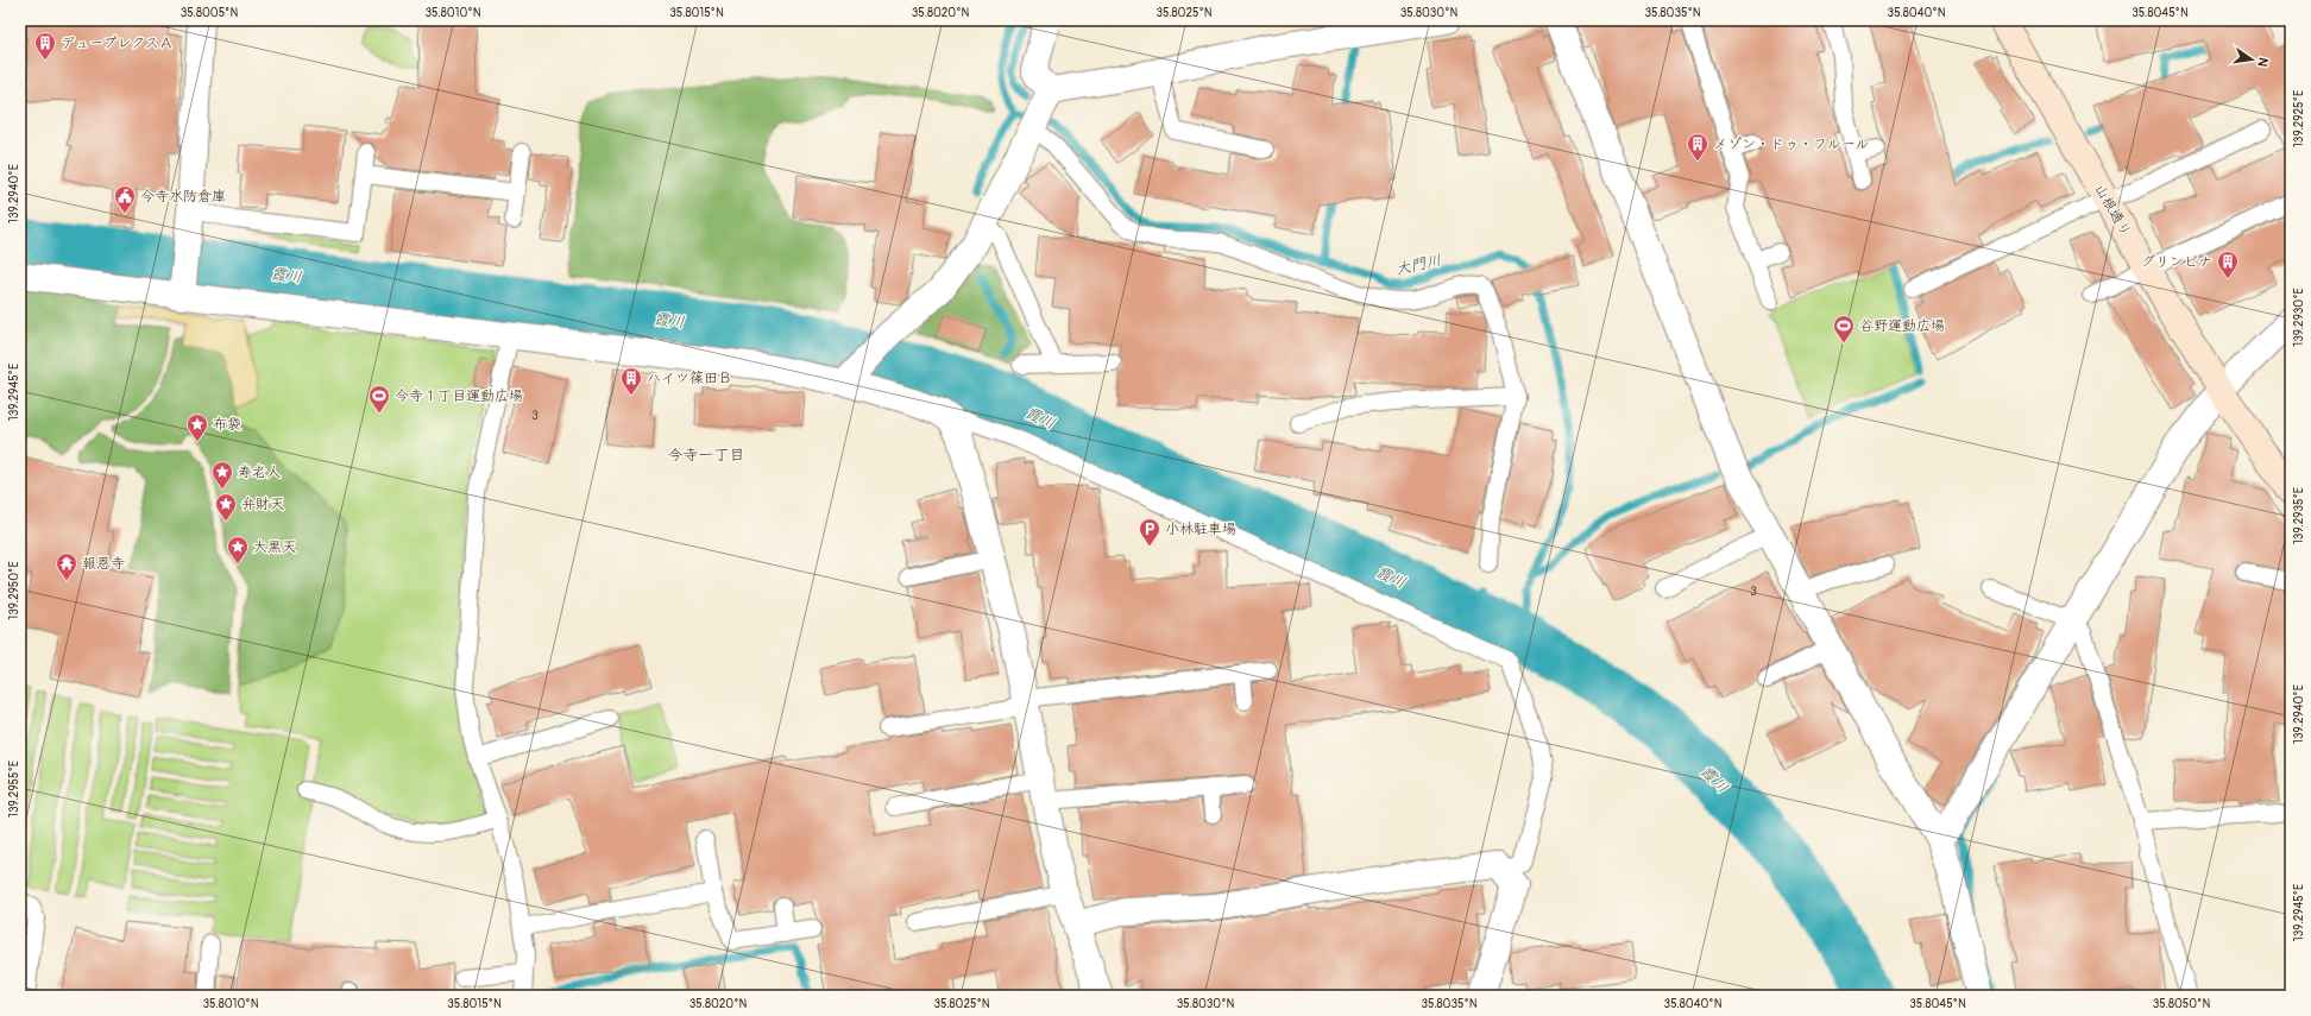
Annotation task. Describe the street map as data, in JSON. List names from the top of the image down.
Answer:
{
  "streets": {
    "street": ["山根通り"]
  },
  "districts": ["今寺一丁目"],
  "water": ["大門川", "霞川"],
  "places": {
    "building": [
      "デュープレクスＡ",
      "メゾン・ドゥ・フルール",
      "グリンピナ",
      "ハイツ篠田Ｂ"
    ],
    "public building": ["今寺水防倉庫"],
    "sports": ["谷野運動広場", "今寺１丁目運動広場"],
    "place": [
      "布袋",
      "寿老人",
      "弁財天",
      "大黒天"
    ],
    "parking": ["小林駐車場"],
    "temple": ["報恩寺"]
  },
  "house_numbers": ["3", "3"],
  "north": "right",
  "coordinates": [
    "35.8005°N",
    "35.8010°N",
    "35.8015°N",
    "35.8020°N",
    "35.8025°N",
    "35.8030°N",
    "35.8035°N",
    "35.8040°N",
    "35.8045°N",
    "139.2925°E",
    "139.2940°E",
    "139.2930°E",
    "139.2945°E",
    "139.2935°E",
    "139.2950°E",
    "139.2955°E",
    "35.8050°N"
  ]
}
